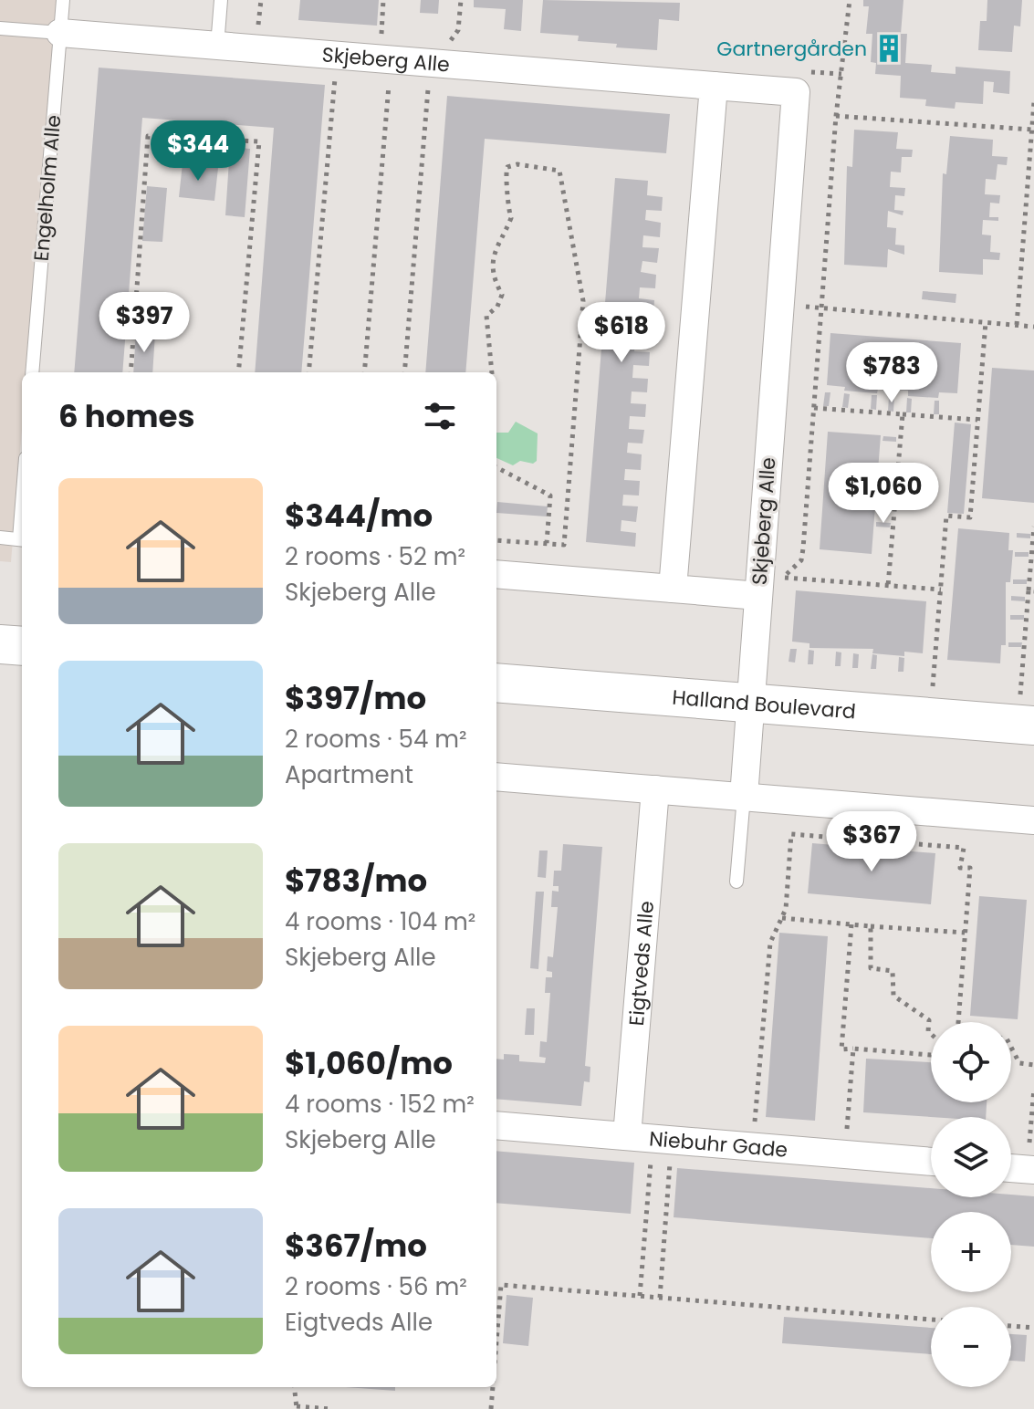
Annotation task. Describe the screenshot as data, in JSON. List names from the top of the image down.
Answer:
{
  "streets": {
    "street": [
      "Skjeberg Alle",
      "Halland Boulevard",
      "Eigtveds Alle",
      "Niebuhr Gade"
    ],
    "lane": ["Engelholm Alle"]
  },
  "crossings": [
    ["Skjeberg Alle", "Engelholm Alle"],
    ["Skjeberg Alle", "Halland Boulevard"],
    ["Eigtveds Alle", "Niebuhr Gade"]
  ],
  "places": {
    "building": ["Gartnergården"]
  },
  "page": {
    "price": [
      "$344",
      "$397",
      "$618",
      "$783",
      "$1,060",
      "$367"
    ],
    "heading": "6 homes",
    "list": [
      {
        "name": "$344/mo",
        "note": "2 rooms · 52 m² · Skjeberg Alle"
      },
      {
        "name": "$397/mo",
        "note": "2 rooms · 54 m² · Apartment"
      },
      {
        "name": "$783/mo",
        "note": "4 rooms · 104 m² · Skjeberg Alle"
      },
      {
        "name": "$1,060/mo",
        "note": "4 rooms · 152 m² · Skjeberg Alle"
      },
      {
        "name": "$367/mo",
        "note": "2 rooms · 56 m² · Eigtveds Alle"
      }
    ],
    "map_buttons": ["+", "−"]
  }
}
